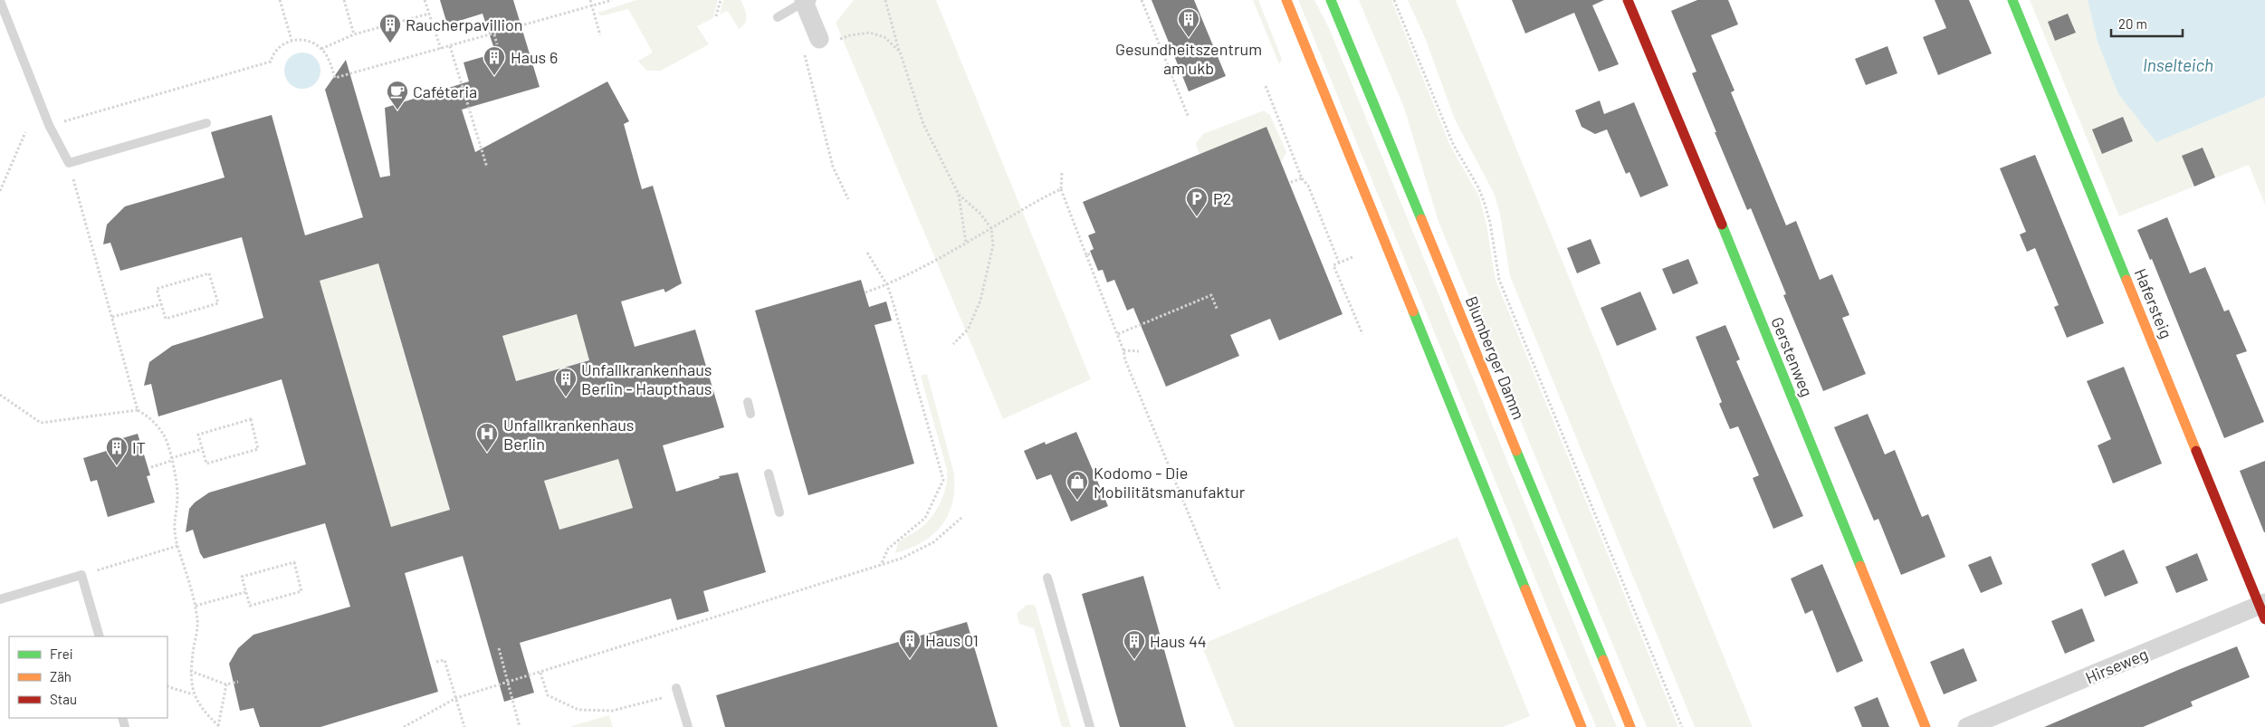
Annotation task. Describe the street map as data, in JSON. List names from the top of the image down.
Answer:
{
  "streets": {
    "main road": ["Hafersteig", "Gerstenweg", "Blumberger Damm"],
    "street": ["Hirseweg"]
  },
  "crossings": [
    ["Hafersteig", "Hirseweg"]
  ],
  "water": ["Inselteich"],
  "places": {
    "building": [
      "Gesundheitszentrum am ukb",
      "Raucherpavillion",
      "Haus 6",
      "Unfallkrankenhaus Berlin - Haupthaus",
      "IT",
      "Haus 01",
      "Haus 44"
    ],
    "cafe": ["Caféteria"],
    "parking": ["P2"],
    "hospital": ["Unfallkrankenhaus Berlin"],
    "shop": ["Kodomo - Die Mobilitätsmanufaktur"]
  },
  "legend": ["Frei", "Zäh", "Stau"],
  "scale_bar": "20 m"
}
